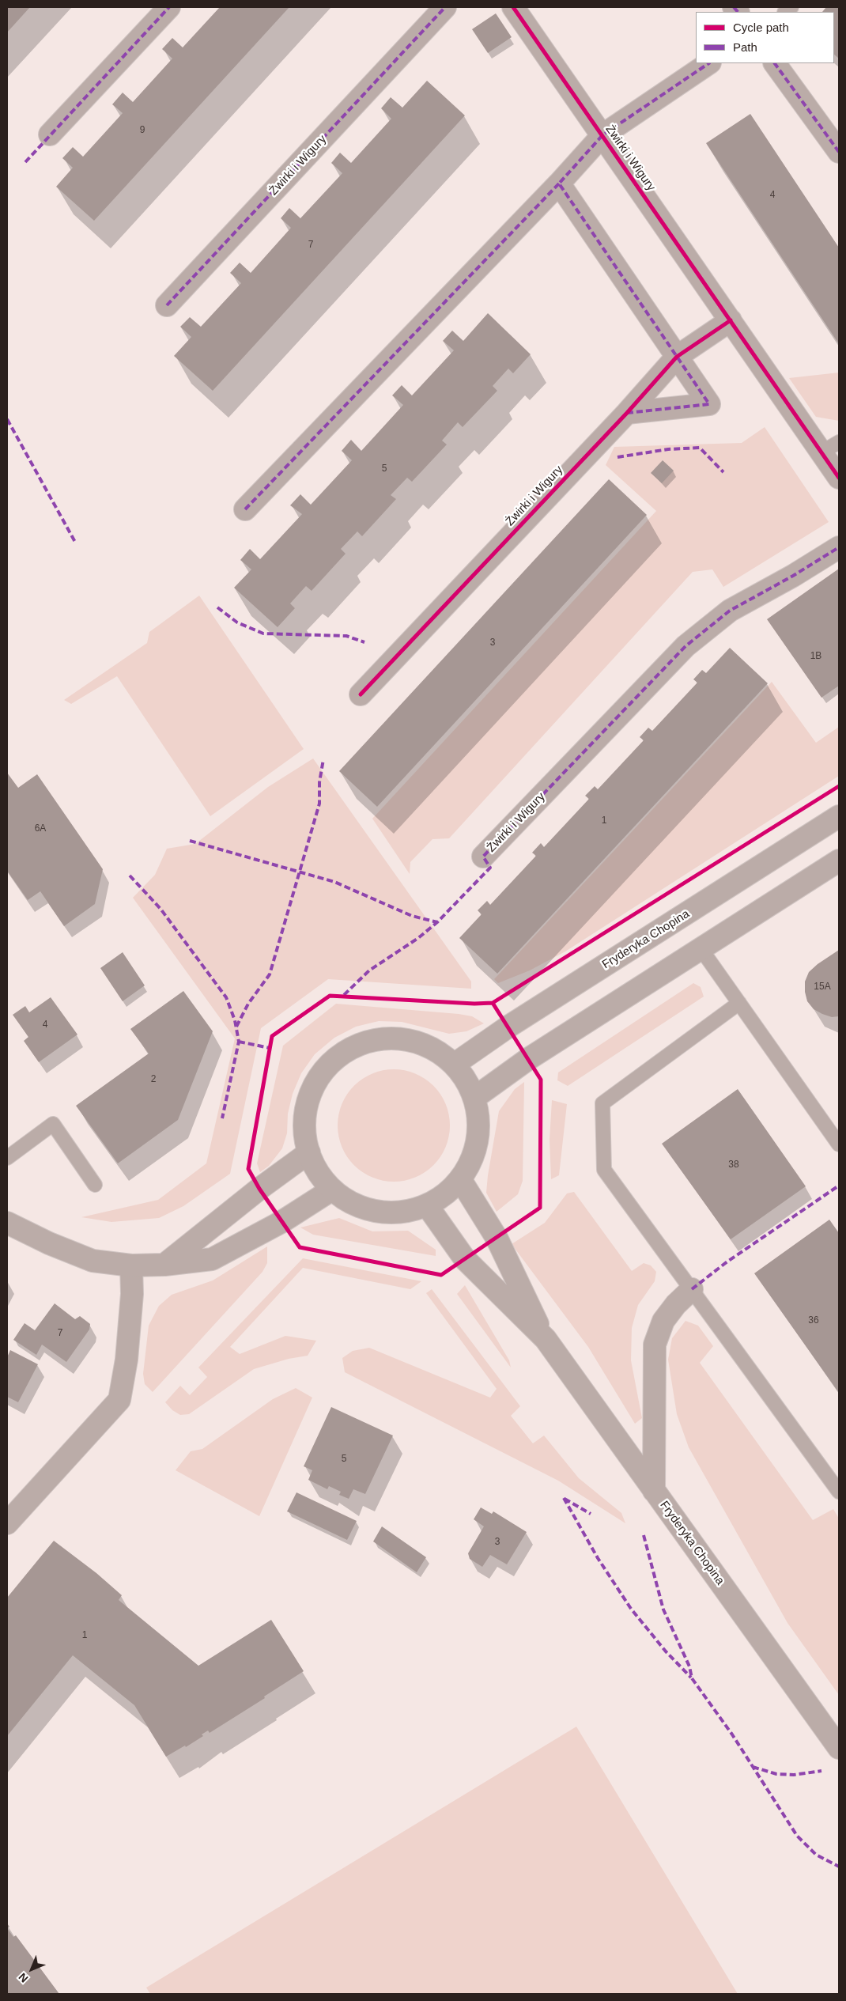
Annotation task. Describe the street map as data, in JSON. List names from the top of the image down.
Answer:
{
  "streets": {
    "street": ["Żwirki i Wigury", "Fryderyka Chopina"]
  },
  "house_numbers": [
    "9",
    "4",
    "7",
    "5",
    "3",
    "1B",
    "1",
    "6A",
    "15A",
    "4",
    "2",
    "38",
    "36",
    "7",
    "5",
    "3",
    "1"
  ],
  "legend": ["Cycle path", "Path"],
  "north": "bottom left"
}
